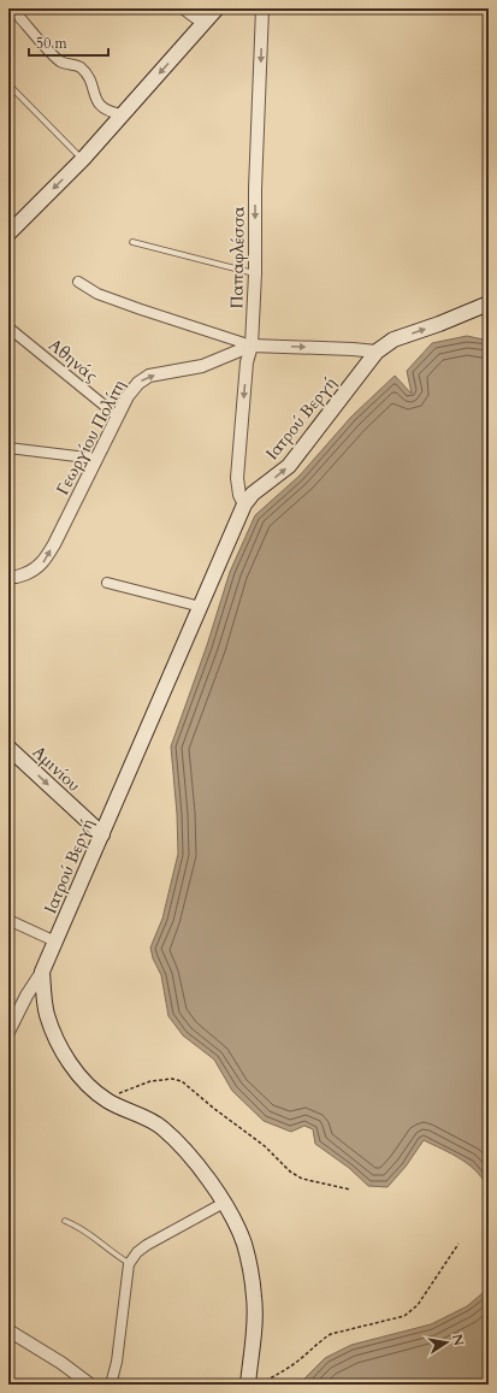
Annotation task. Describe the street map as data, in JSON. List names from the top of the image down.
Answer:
{
  "streets": {
    "main road": ["Ιατρού Βεργή", "Αμινίου"],
    "street": ["Παπαφλέσσα", "Αθηνάς", "Γεωργίου Πολίτη"]
  },
  "crossings": [
    ["Παπαφλέσσα", "Ιατρού Βεργή"],
    ["Παπαφλέσσα", "Γεωργίου Πολίτη"],
    ["Αθηνάς", "Γεωργίου Πολίτη"],
    ["Ιατρού Βεργή", "Γεωργίου Πολίτη"],
    ["Ιατρού Βεργή", "Αμινίου"]
  ],
  "one_way": [
    "Παπαφλέσσα",
    "Ιατρού Βεργή",
    "Γεωργίου Πολίτη",
    "Αμινίου"
  ],
  "scale_bar": "50 m",
  "north": "right"
}
